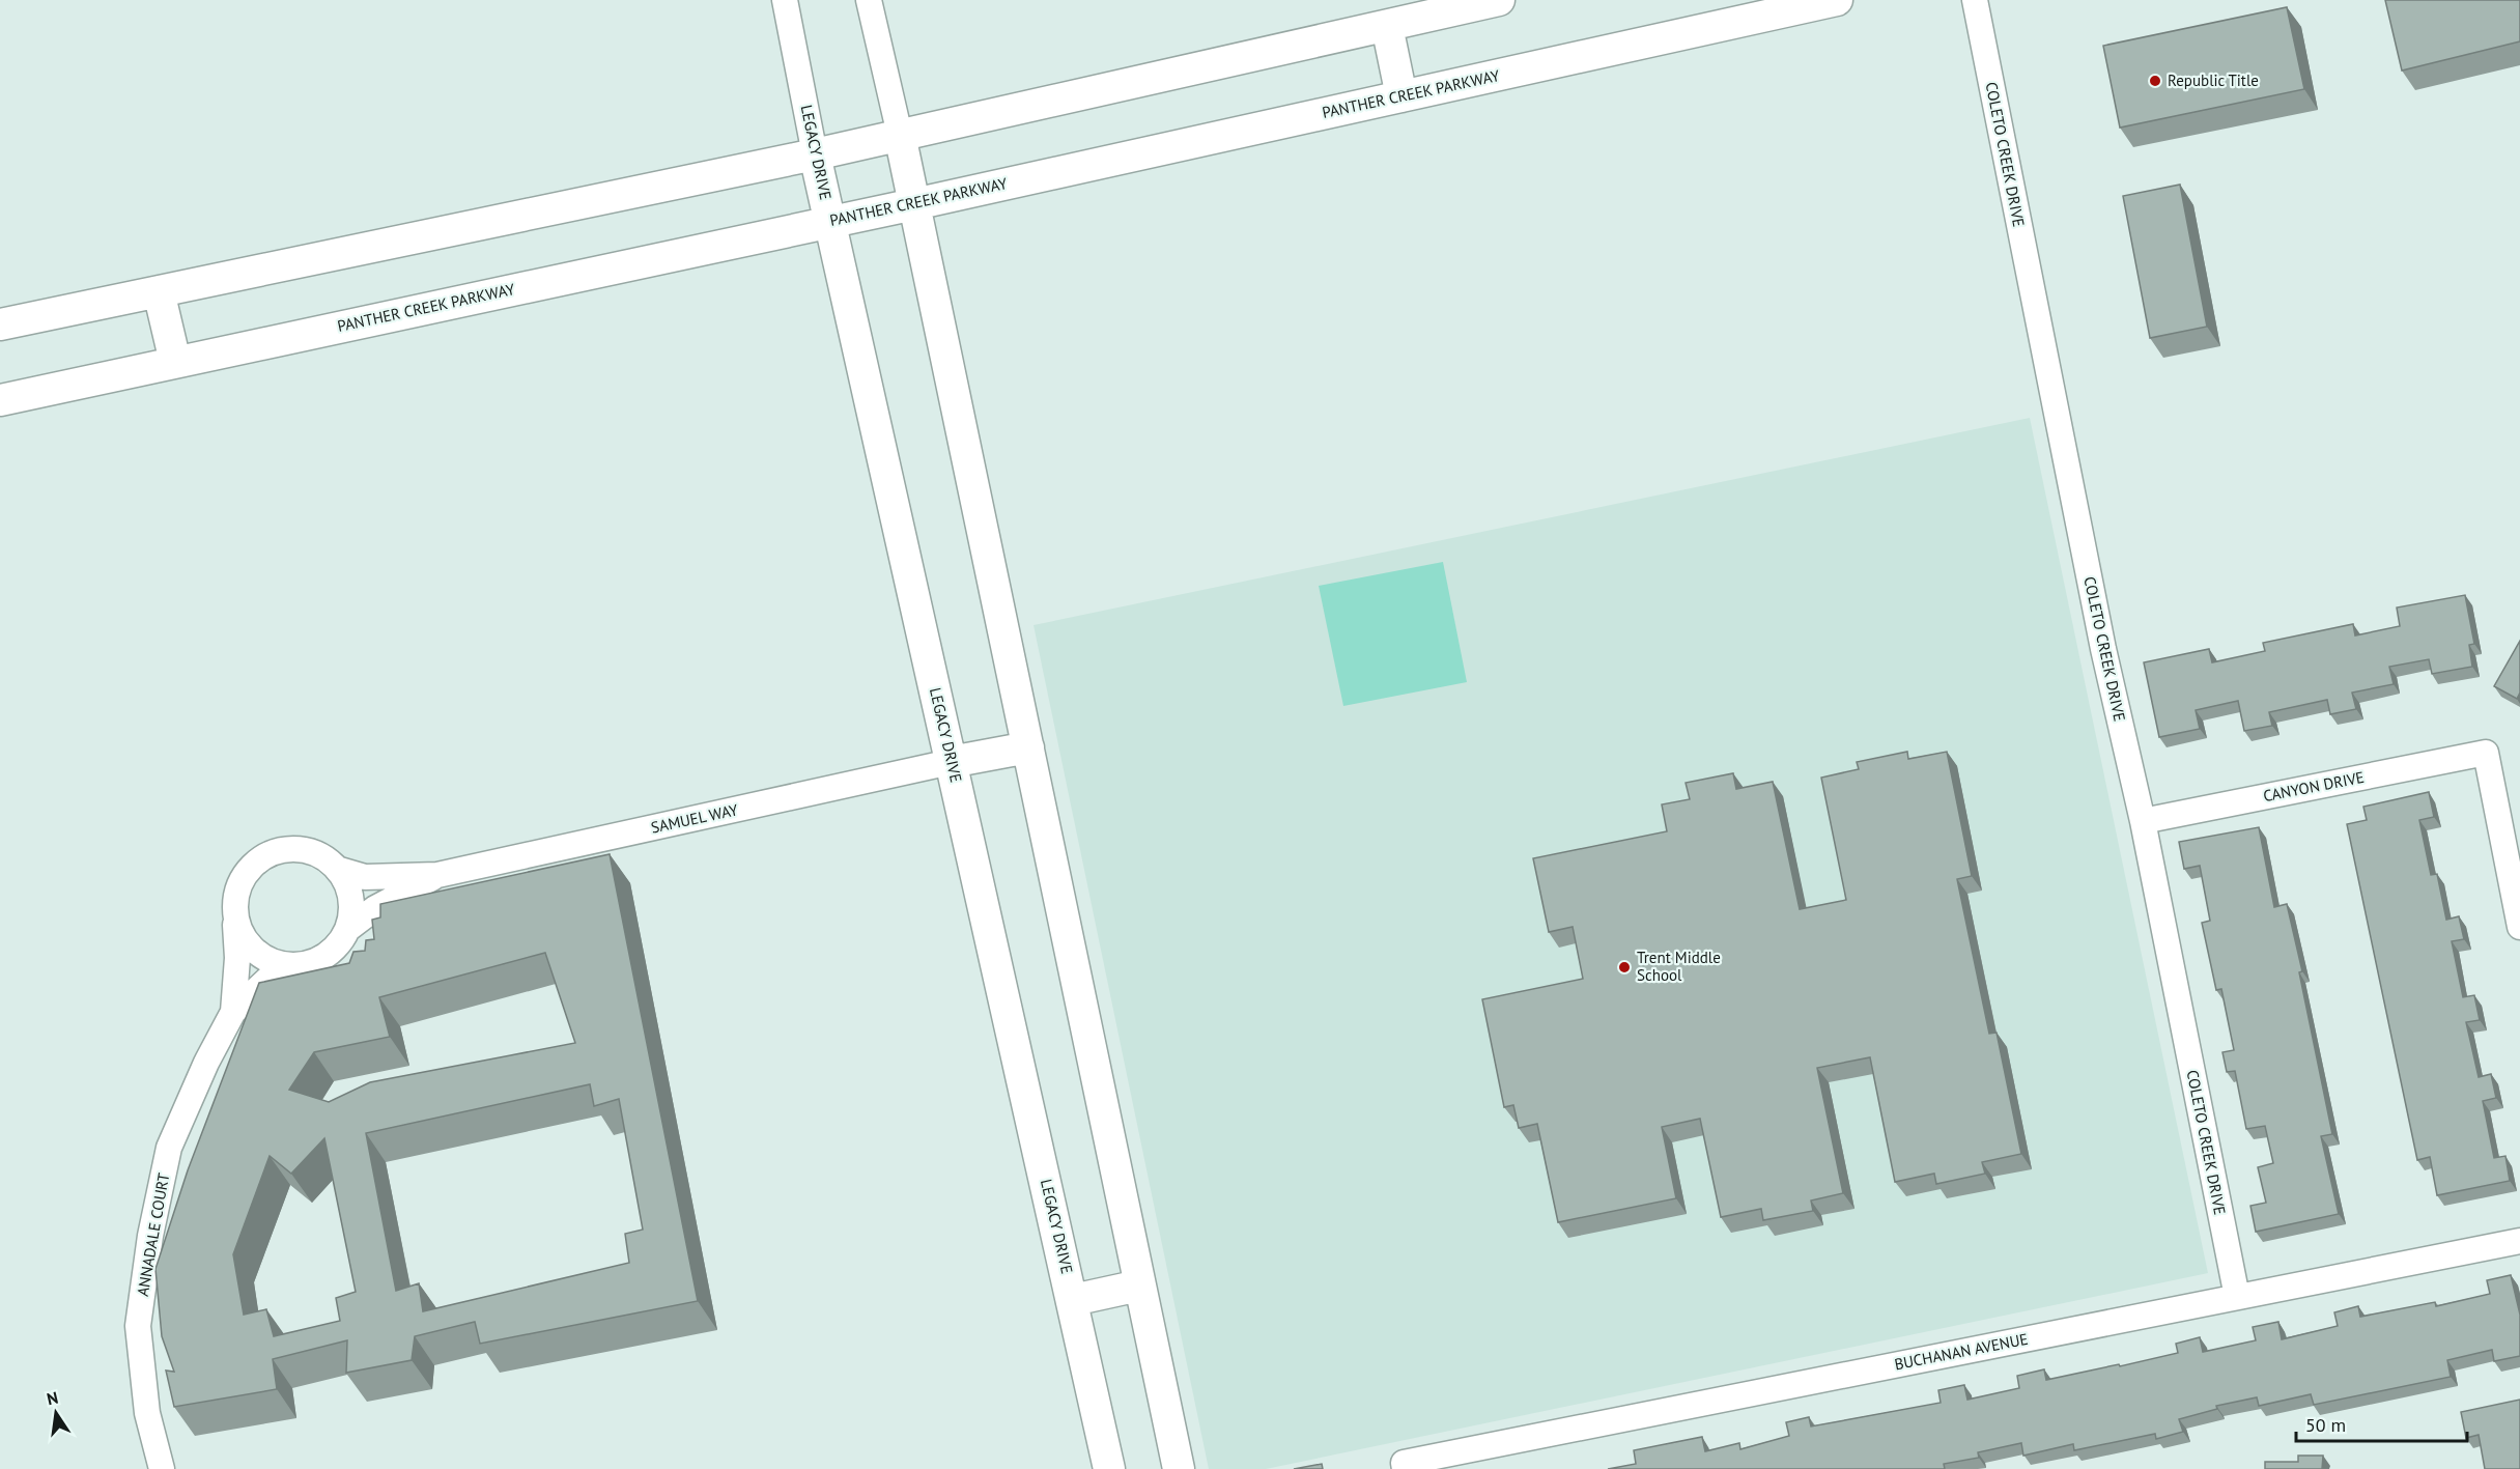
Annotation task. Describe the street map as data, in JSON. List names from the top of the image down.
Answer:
{
  "streets": {
    "main road": ["PANTHER CREEK PARKWAY", "LEGACY DRIVE"],
    "street": [
      "COLETO CREEK DRIVE",
      "CANYON DRIVE",
      "SAMUEL WAY",
      "ANNADALE COURT",
      "BUCHANAN AVENUE"
    ]
  },
  "crossings": [
    ["PANTHER CREEK PARKWAY", "LEGACY DRIVE"],
    ["LEGACY DRIVE", "SAMUEL WAY"],
    ["COLETO CREEK DRIVE", "CANYON DRIVE"],
    ["COLETO CREEK DRIVE", "BUCHANAN AVENUE"],
    ["SAMUEL WAY", "ANNADALE COURT"]
  ],
  "places": ["Republic Title", "Trent Middle School"],
  "scale_bar": "50 m",
  "north": "top"
}
